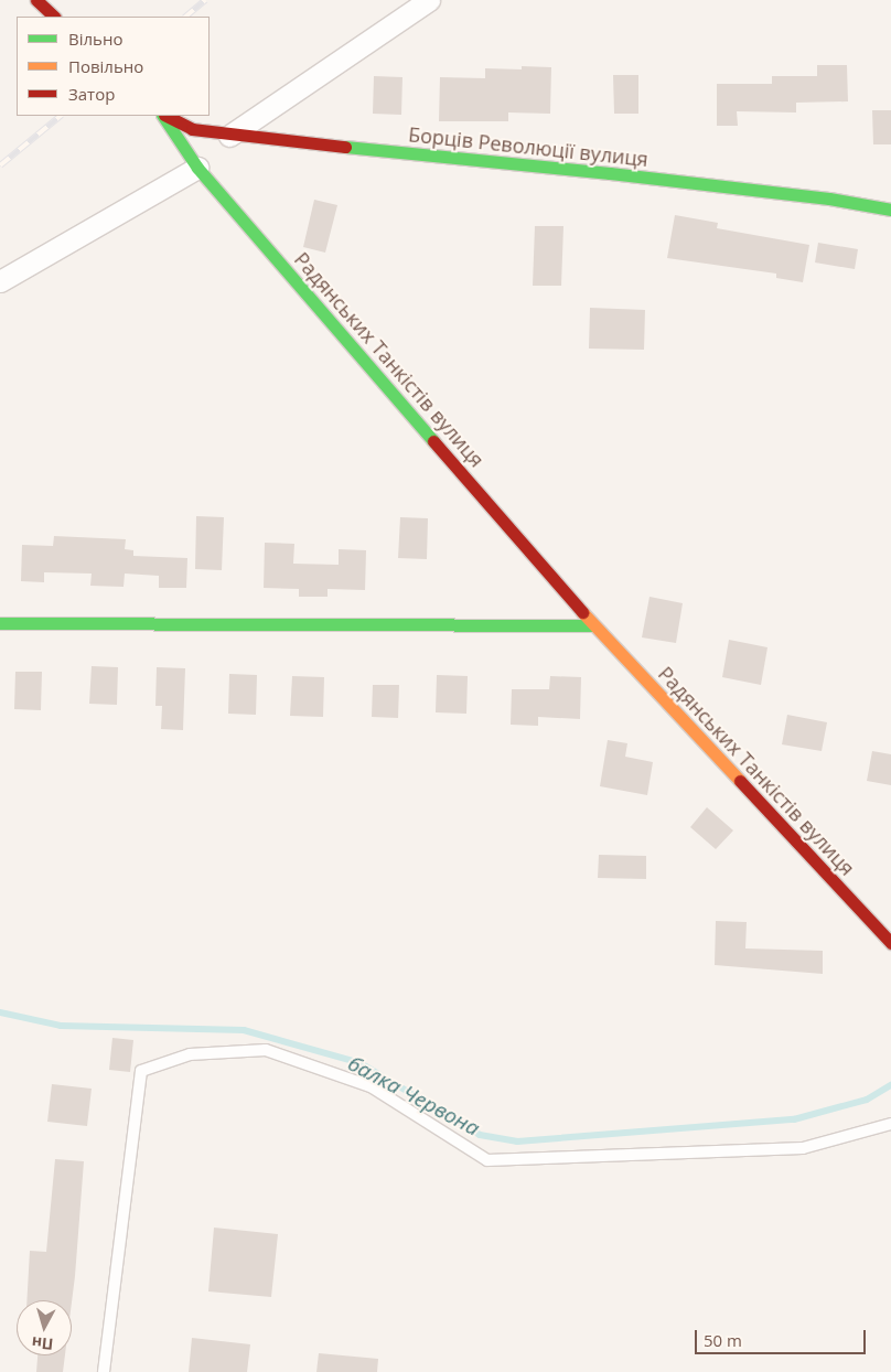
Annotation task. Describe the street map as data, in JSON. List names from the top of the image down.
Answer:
{
  "streets": {
    "street": ["Борців Революції вулиця", "Радянських Танкістів вулиця"]
  },
  "water": ["балка Червона"],
  "legend": ["Вільно", "Повільно", "Затор"],
  "scale_bar": "50 m",
  "north": "bottom"
}
